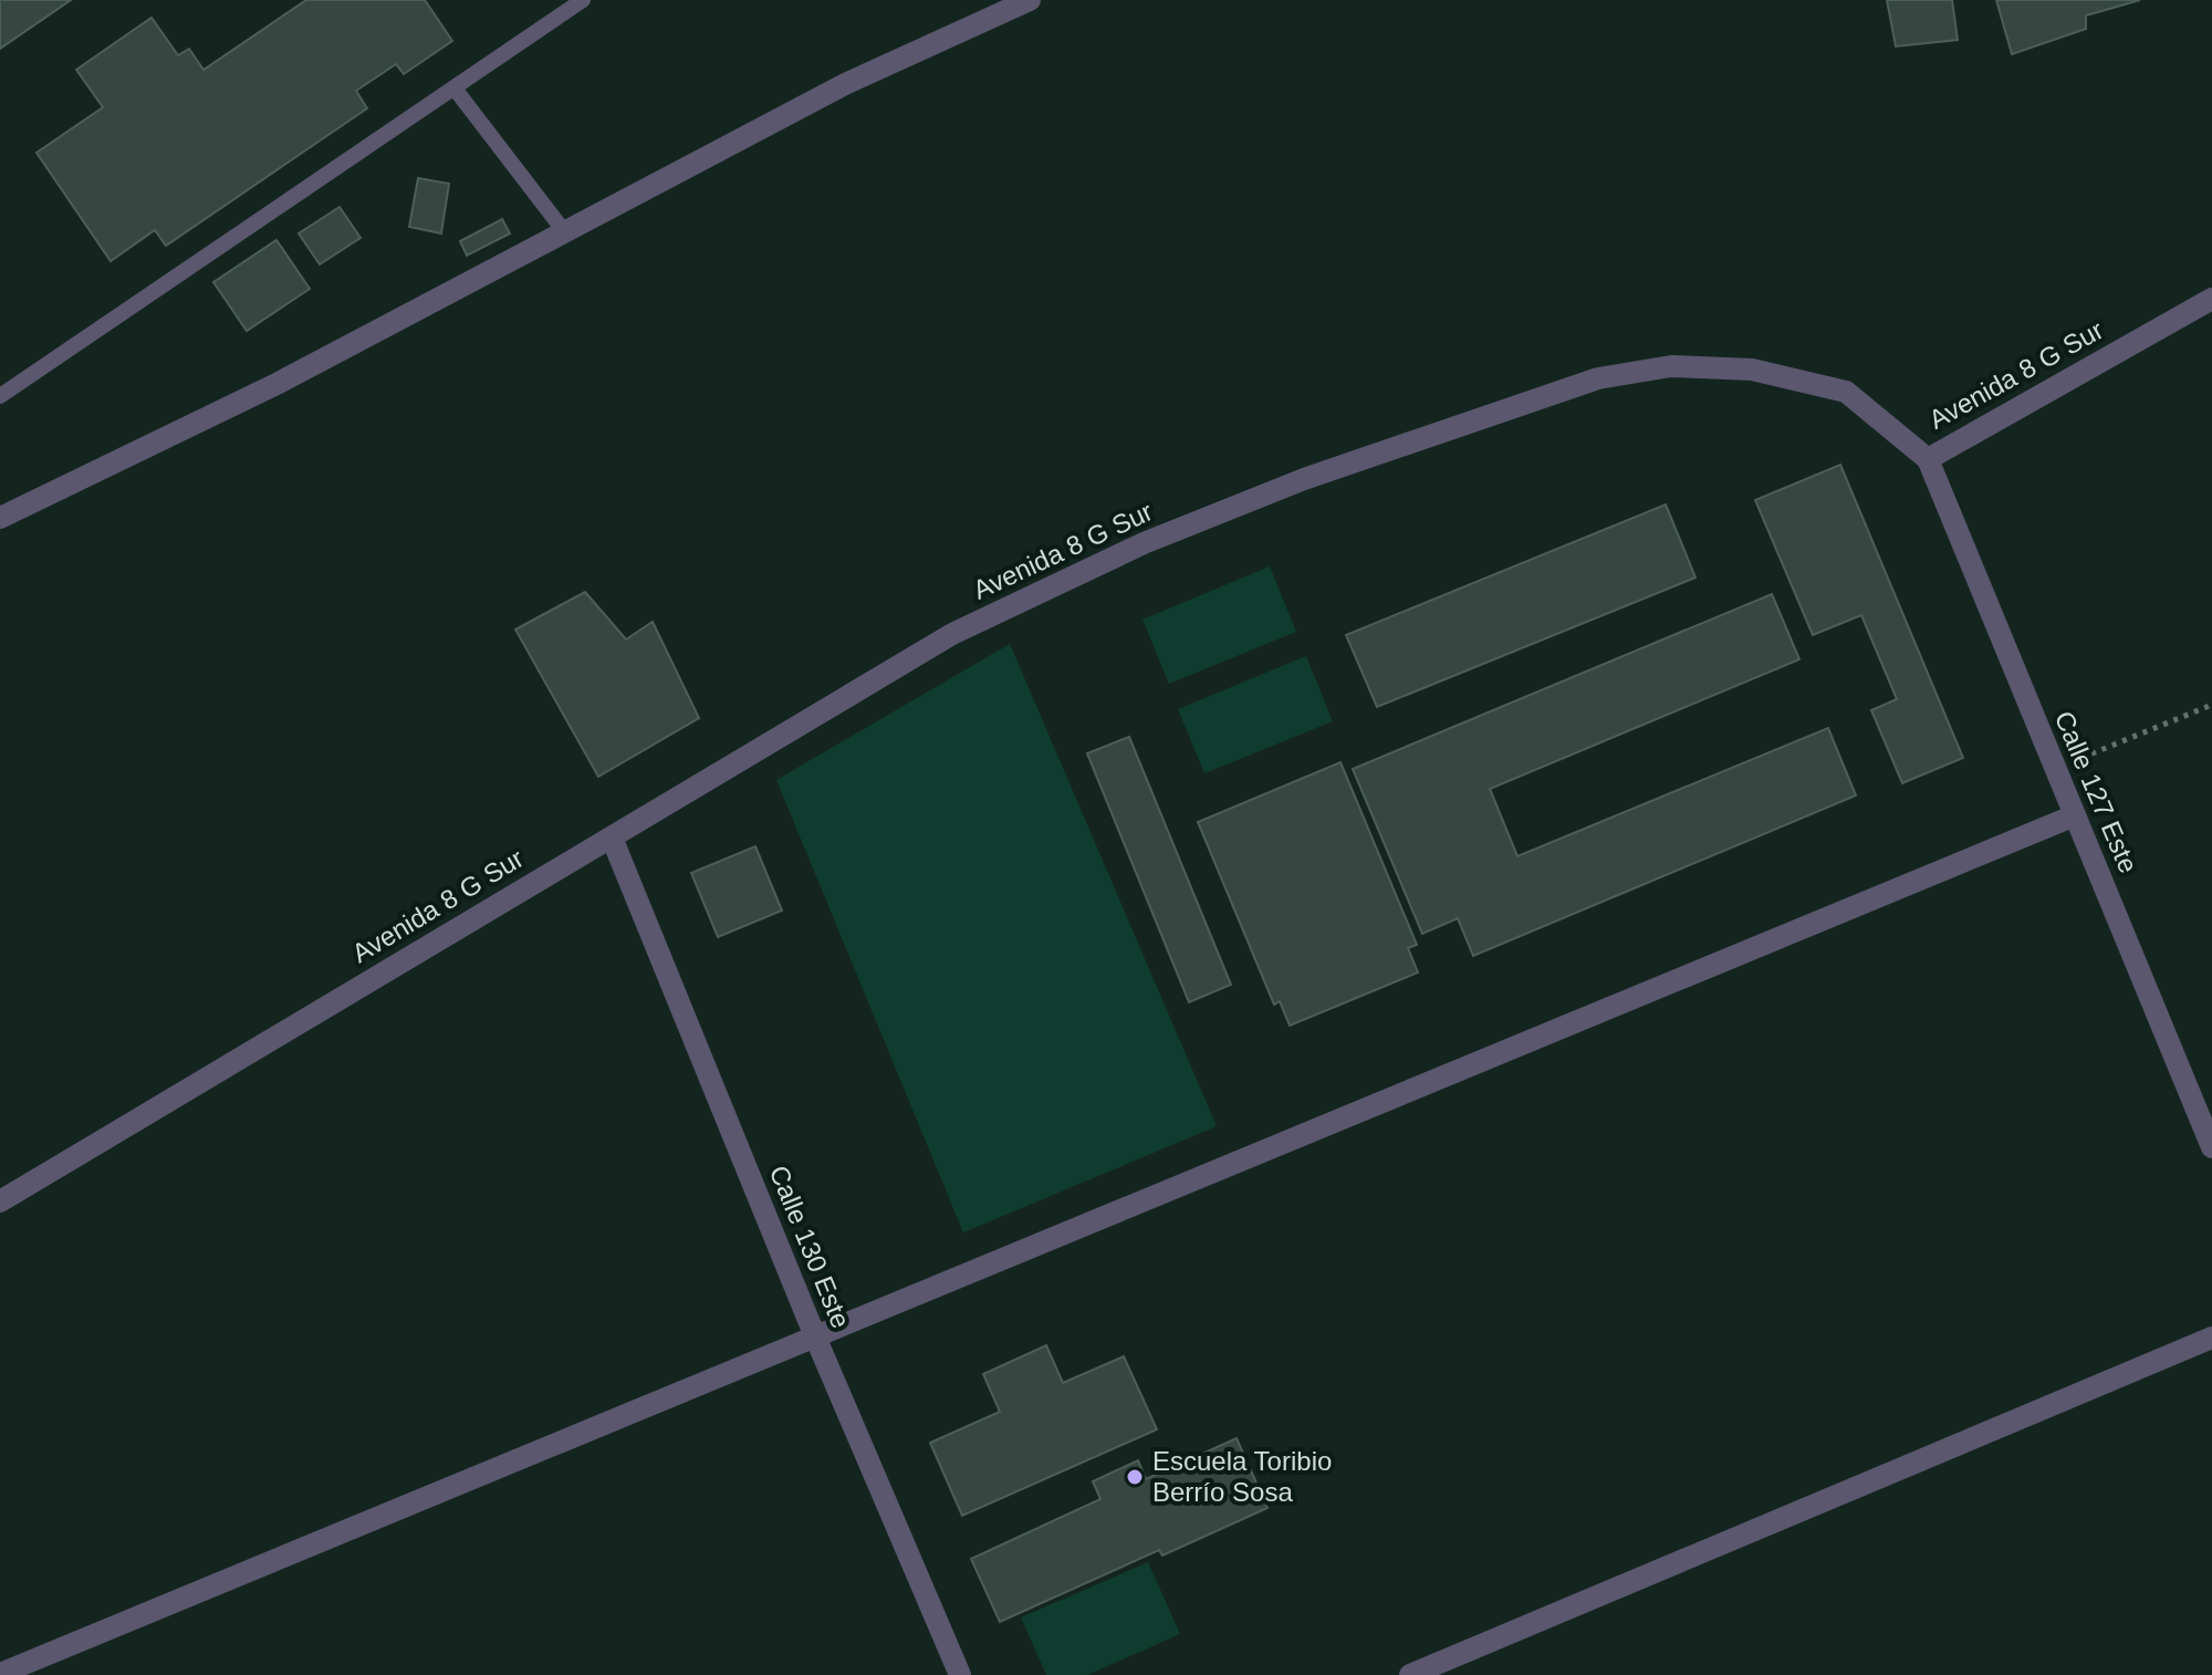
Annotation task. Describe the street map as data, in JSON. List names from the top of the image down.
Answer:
{
  "streets": {
    "street": ["Avenida 8 G Sur", "Calle 127 Este", "Calle 130 Este"]
  },
  "crossings": [
    ["Avenida 8 G Sur", "Calle 127 Este"],
    ["Avenida 8 G Sur", "Calle 130 Este"]
  ],
  "places": ["Escuela Toribio Berrío Sosa"]
}
